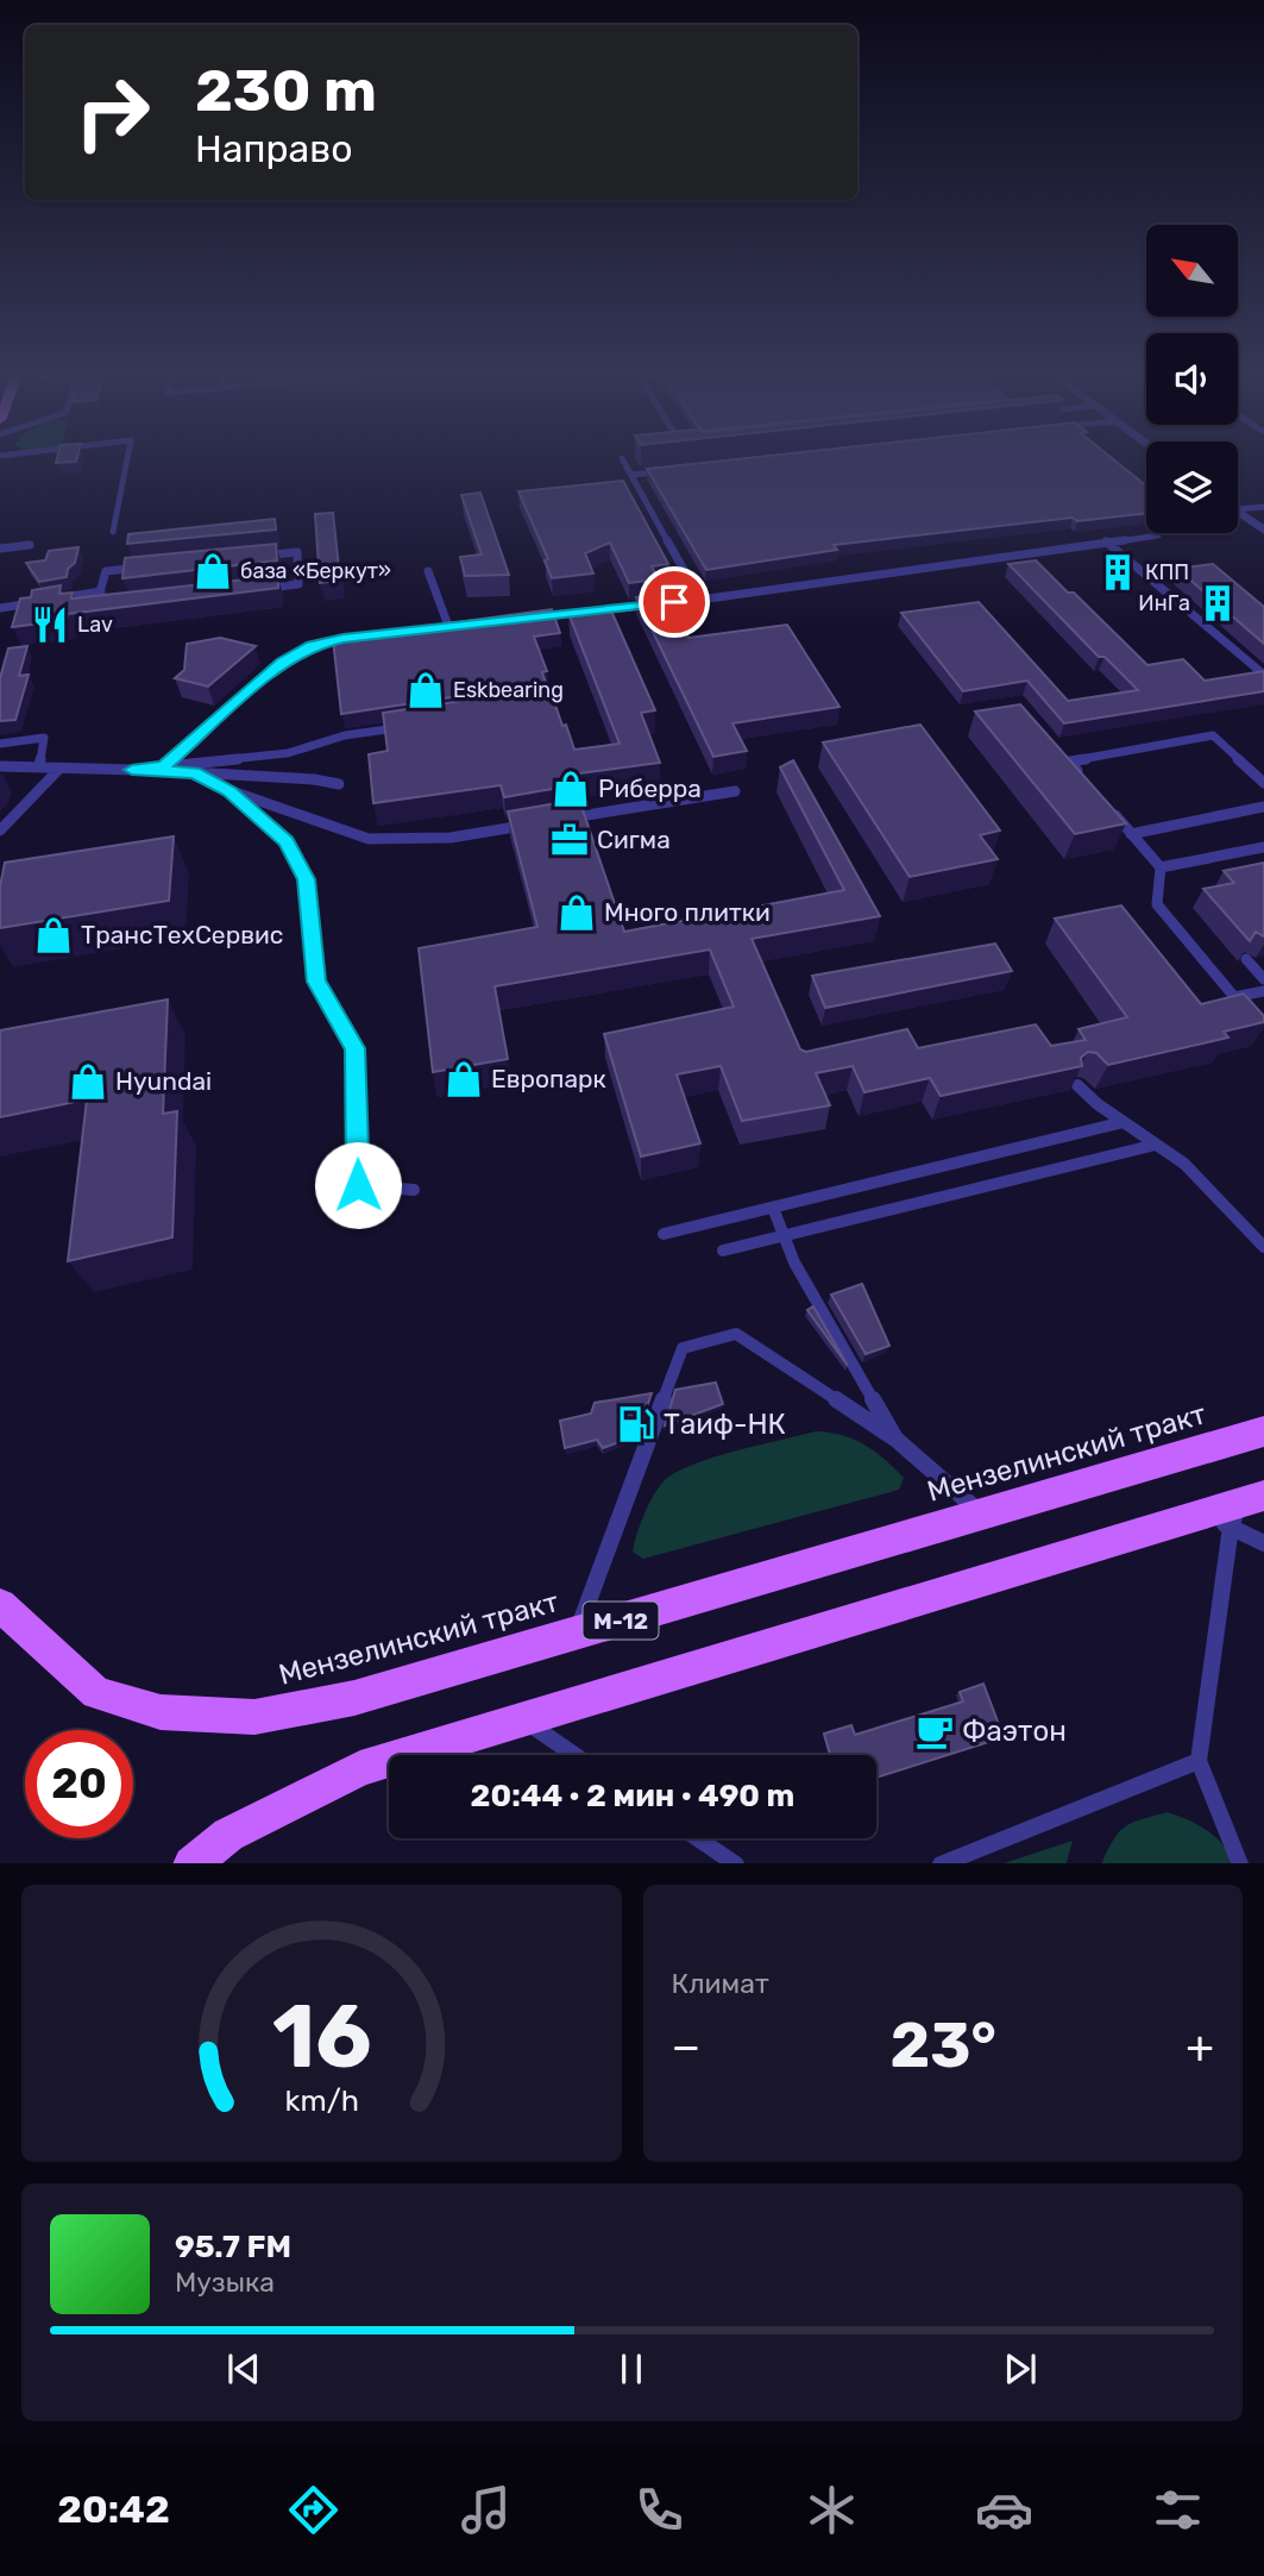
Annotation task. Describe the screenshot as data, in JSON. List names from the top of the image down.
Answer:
{
  "streets": {
    "main road": ["Мензелинский тракт", "М-12"]
  },
  "places": {
    "shop": [
      "база «Беркут»",
      "Eskbearing",
      "Риберра",
      "Много плитки",
      "ТрансТехСервис",
      "Европарк",
      "Hyundai"
    ],
    "building": ["КПП", "ИнГа"],
    "restaurant": ["Lav"],
    "office": ["Сигма"],
    "fuel station": ["Таиф-НК"],
    "cafe": ["Фаэтон"]
  },
  "north": "top left",
  "page": {
    "turn": ["230 m", "Направо"],
    "limit": "20",
    "trip": "20:44 · 2 мин · 490 m",
    "tile": "Климат",
    "heat": ["−", "23°", "+"],
    "song": ["95.7 FM", "Музыка"],
    "tabs": "20:42",
    "gauge": ["16", "km/h"]
  }
}
